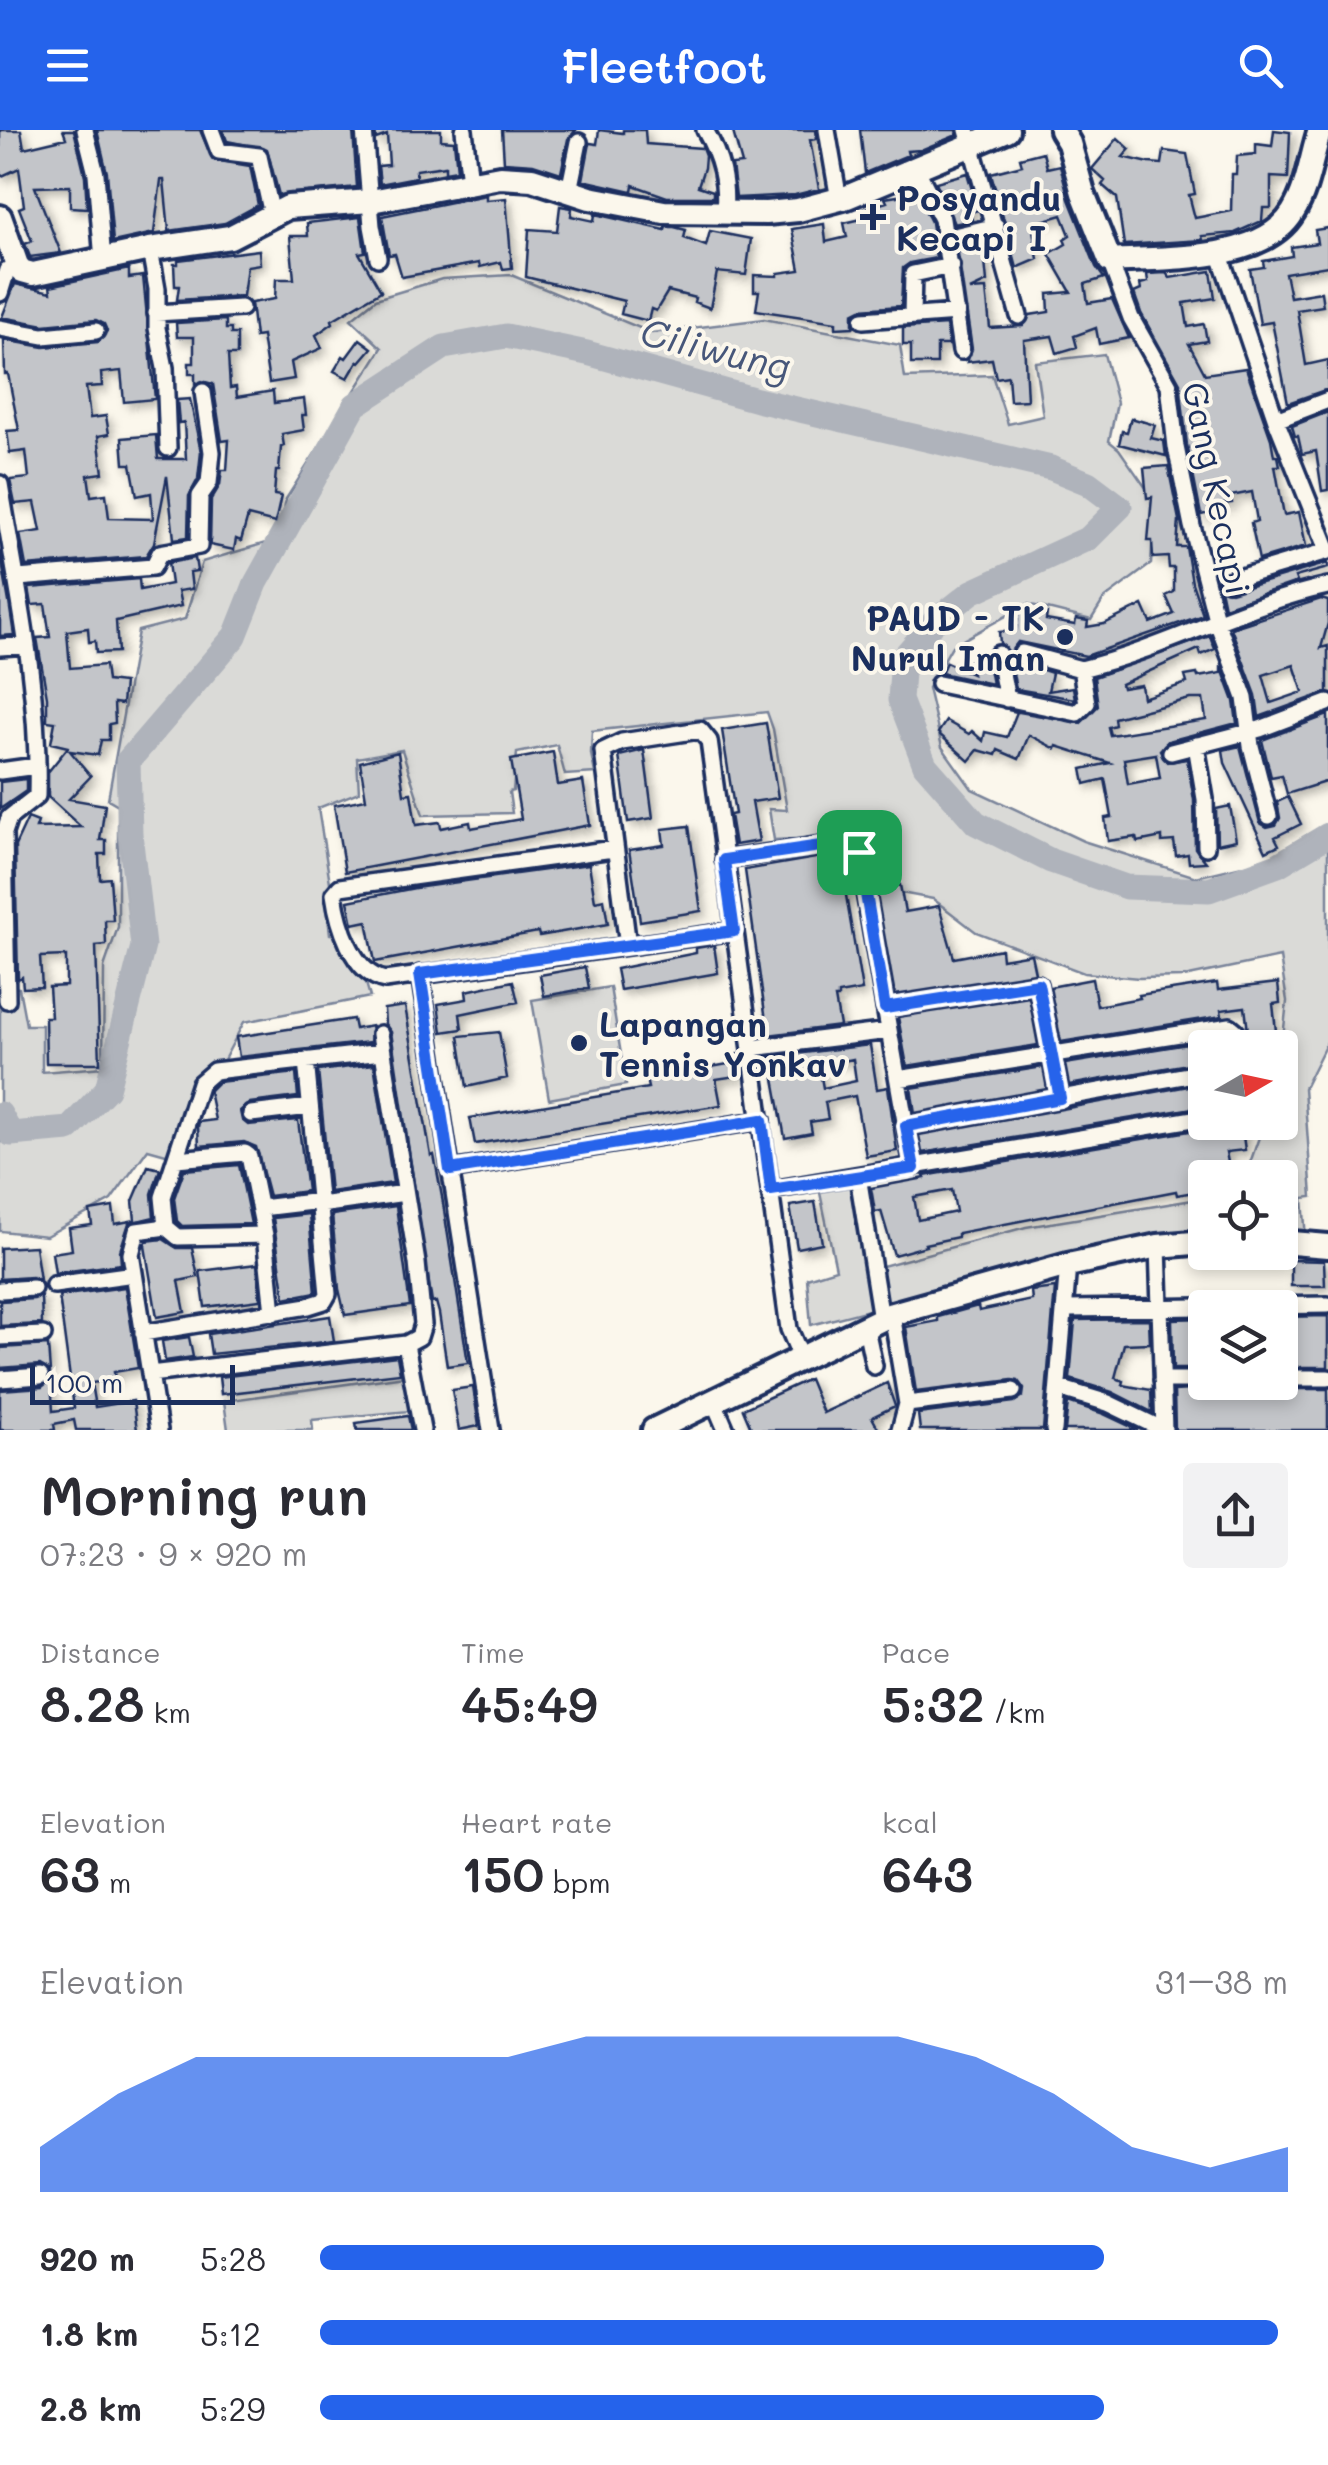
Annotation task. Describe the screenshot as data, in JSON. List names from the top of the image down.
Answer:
{
  "streets": {
    "street": ["Gang Kecapi"]
  },
  "water": ["Ciliwung"],
  "places": {
    "health": ["Posyandu Kecapi I"],
    "other": ["PAUD - TK Nurul Iman", "Lapangan Tennis Yonkav"]
  },
  "scale_bar": "100 m",
  "north": "right",
  "page": {
    "header": "Fleetfoot",
    "scale": "100 m",
    "heading": ["Morning run", "07:23 · 9 × 920 m"],
    "stats": [
      ["Distance", "8.28 km"],
      ["Time", "45:49"],
      ["Pace", "5:32 /km"],
      ["Elevation", "63 m"],
      ["Heart rate", "150 bpm"],
      ["kcal", "643"]
    ],
    "chart": ["Elevation", "31–38 m"],
    "list": [
      {
        "name": "920 m",
        "note": "5:28"
      },
      {
        "name": "1.8 km",
        "note": "5:12"
      },
      {
        "name": "2.8 km",
        "note": "5:29"
      }
    ]
  }
}
